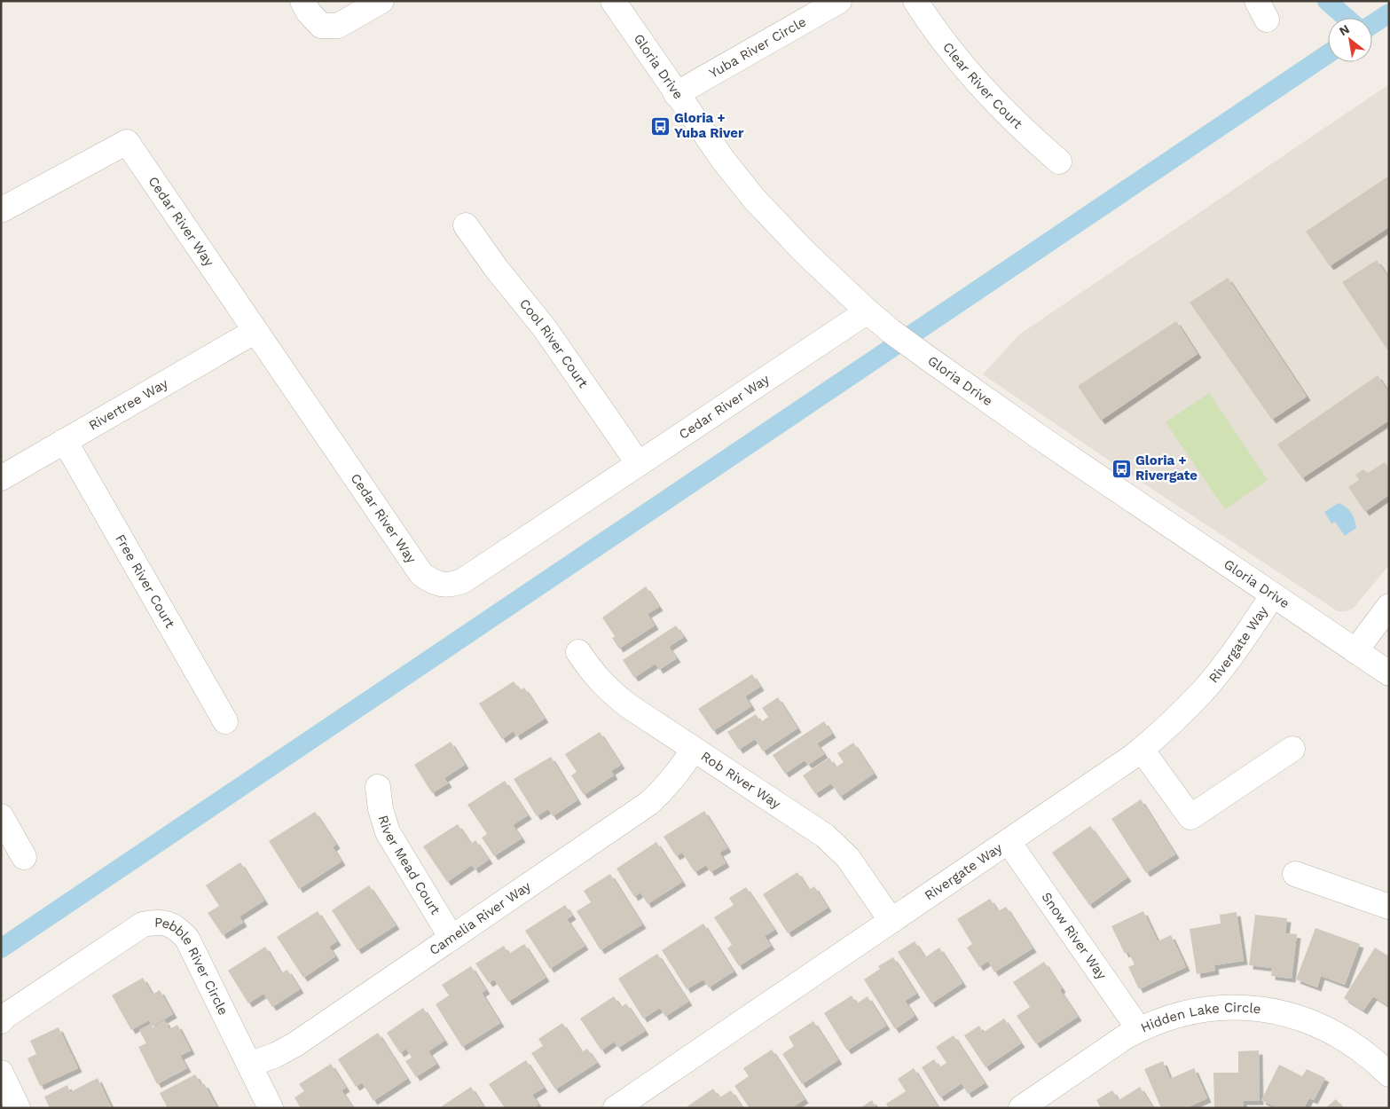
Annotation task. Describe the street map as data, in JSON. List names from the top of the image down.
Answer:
{
  "streets": {
    "street": [
      "Yuba River Circle",
      "Gloria Drive",
      "Clear River Court",
      "Cedar River Way",
      "Cool River Court",
      "Rivertree Way",
      "Free River Court",
      "Rivergate Way",
      "Rob River Way",
      "River Mead Court",
      "Camelia River Way",
      "Snow River Way",
      "Pebble River Circle",
      "Hidden Lake Circle"
    ]
  },
  "crossings": [
    ["Yuba River Circle", "Gloria Drive"],
    ["Gloria Drive", "Cedar River Way"],
    ["Gloria Drive", "Rivergate Way"],
    ["Cedar River Way", "Cool River Court"],
    ["Cedar River Way", "Rivertree Way"],
    ["Rivertree Way", "Free River Court"],
    ["Rivergate Way", "Rob River Way"],
    ["Rivergate Way", "Snow River Way"],
    ["Rob River Way", "Camelia River Way"],
    ["River Mead Court", "Camelia River Way"],
    ["Camelia River Way", "Pebble River Circle"],
    ["Snow River Way", "Hidden Lake Circle"]
  ],
  "places": {
    "bus stop": ["Gloria + Yuba River", "Gloria + Rivergate"]
  },
  "north": "top left"
}
